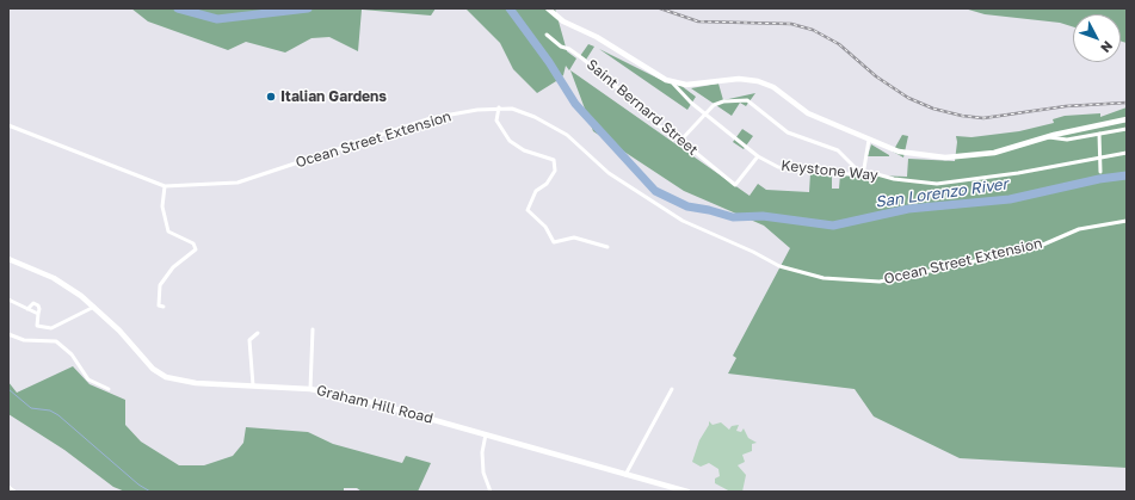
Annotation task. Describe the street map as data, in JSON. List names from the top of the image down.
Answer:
{
  "streets": {
    "main road": ["Graham Hill Road"],
    "street": ["Saint Bernard Street", "Ocean Street Extension", "Keystone Way"]
  },
  "crossings": [
    ["Saint Bernard Street", "Keystone Way"]
  ],
  "water": ["San Lorenzo River"],
  "places": ["Italian Gardens"],
  "north": "bottom right"
}
